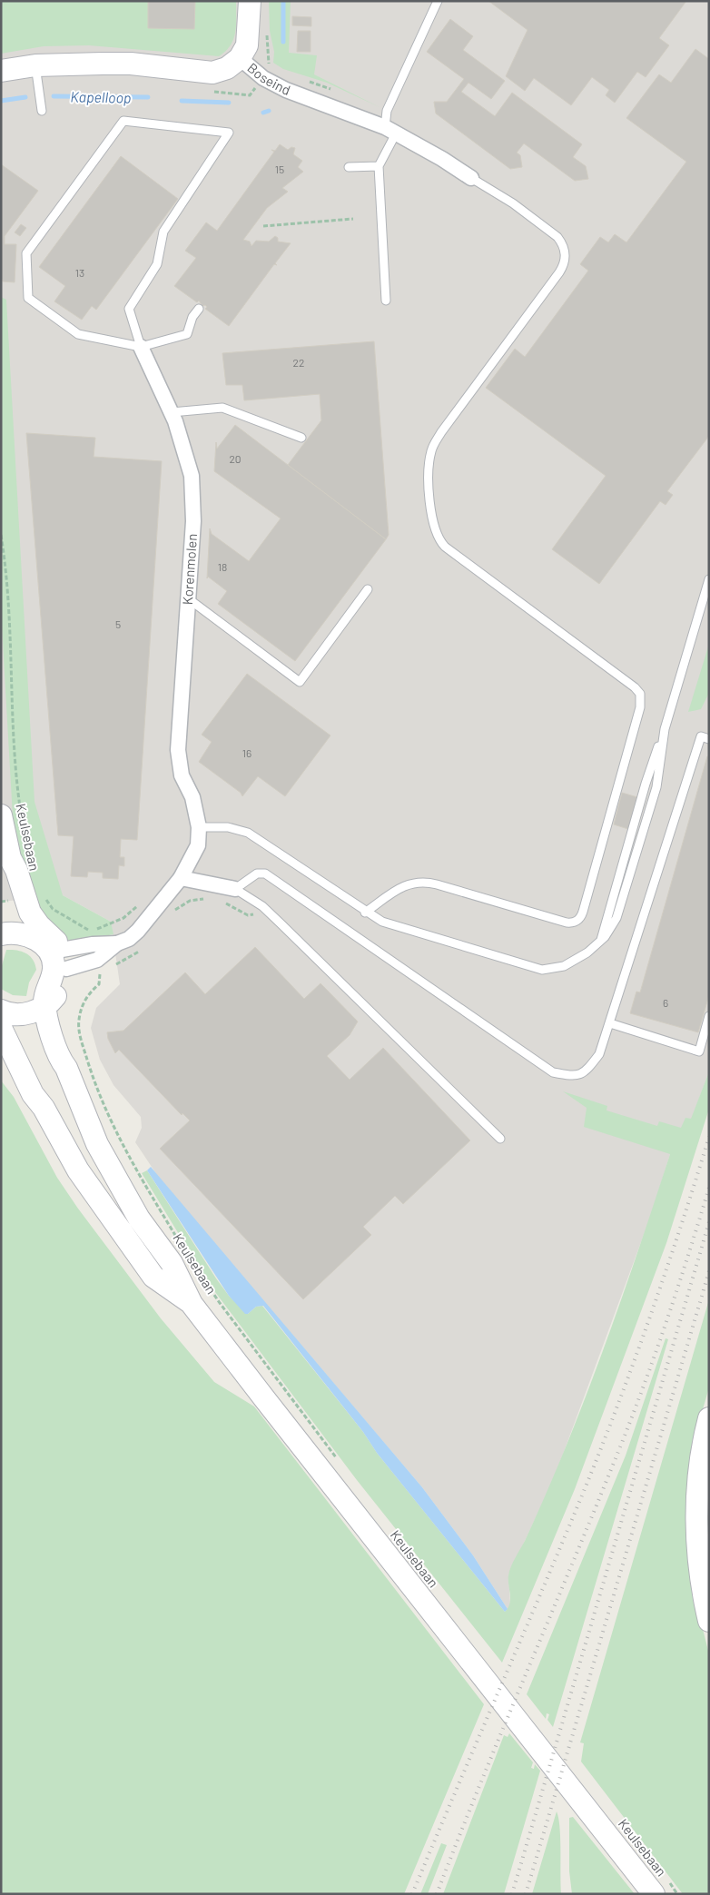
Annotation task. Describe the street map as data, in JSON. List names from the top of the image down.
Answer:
{
  "streets": {
    "main road": ["Boseind", "Keulsebaan"],
    "street": ["Korenmolen"]
  },
  "crossings": [
    ["Korenmolen", "Keulsebaan"]
  ],
  "water": ["Kapelloop"],
  "house_numbers": [
    "15",
    "13",
    "22",
    "20",
    "18",
    "5",
    "16",
    "6"
  ]
}
